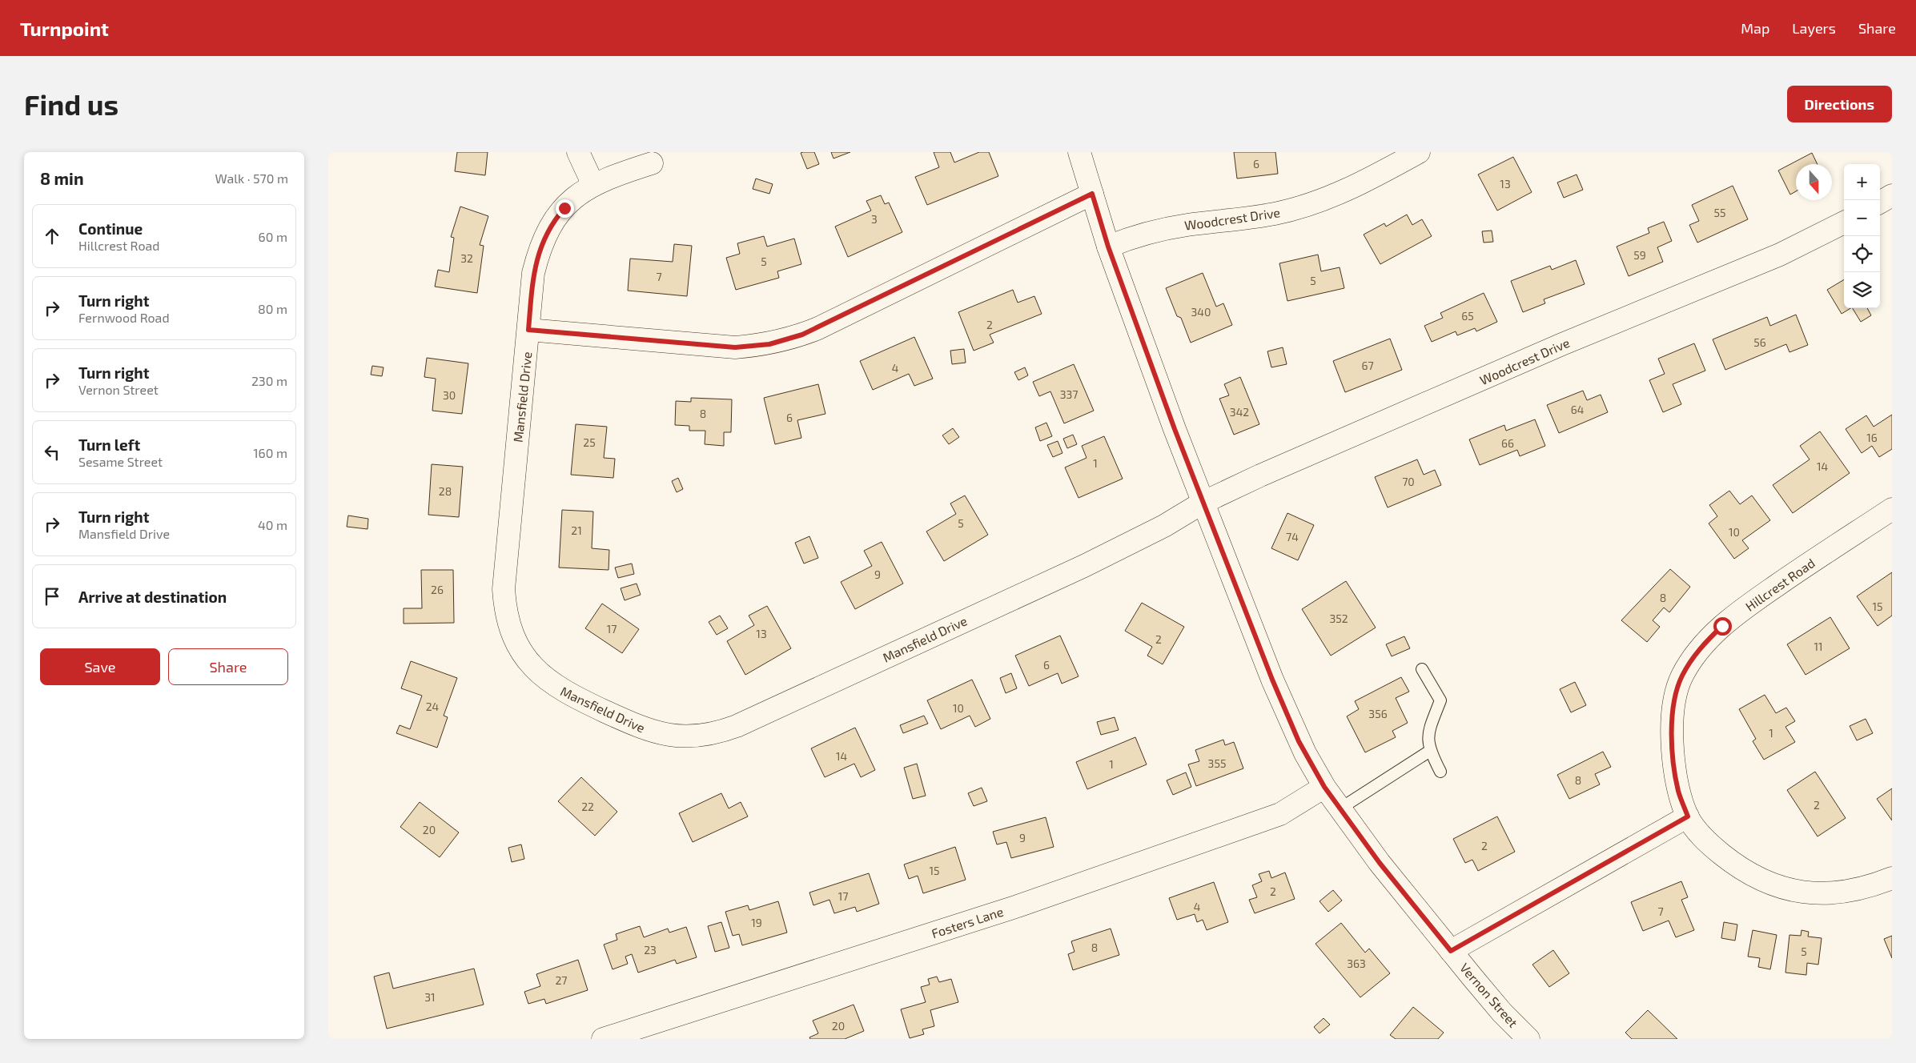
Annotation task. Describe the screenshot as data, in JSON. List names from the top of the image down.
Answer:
{
  "streets": {
    "street": [
      "Woodcrest Drive",
      "Mansfield Drive",
      "Hillcrest Road",
      "Fosters Lane",
      "Vernon Street"
    ]
  },
  "crossings": [
    ["Woodcrest Drive", "Mansfield Drive"],
    ["Woodcrest Drive", "Vernon Street"],
    ["Mansfield Drive", "Vernon Street"],
    ["Fosters Lane", "Vernon Street"]
  ],
  "house_numbers": [
    "6",
    "13",
    "55",
    "3",
    "59",
    "32",
    "5",
    "7",
    "5",
    "340",
    "65",
    "2",
    "56",
    "67",
    "4",
    "337",
    "30",
    "64",
    "342",
    "8",
    "6",
    "16",
    "25",
    "66",
    "1",
    "14",
    "70",
    "28",
    "5",
    "21",
    "10",
    "74",
    "9",
    "26",
    "8",
    "15",
    "352",
    "17",
    "13",
    "2",
    "11",
    "6",
    "24",
    "10",
    "356",
    "1",
    "14",
    "355",
    "1",
    "8",
    "2",
    "22",
    "20",
    "9",
    "2",
    "15",
    "2",
    "17",
    "4",
    "7",
    "19",
    "8",
    "23",
    "5",
    "363",
    "27",
    "31",
    "20"
  ],
  "north": "bottom",
  "page": {
    "header": "Turnpoint",
    "nav": ["Map", "Layers", "Share"],
    "buttons": [
      "Directions",
      ["Save", "Share"]
    ],
    "title": "Find us",
    "heading": ["8 min", "Walk · 570 m"],
    "map_buttons": ["+", "−"],
    "list": [
      ["Continue", "Hillcrest Road", "60 m"],
      ["Turn right", "Fernwood Road", "80 m"],
      ["Turn right", "Vernon Street", "230 m"],
      ["Turn left", "Sesame Street", "160 m"],
      ["Turn right", "Mansfield Drive", "40 m"],
      "Arrive at destination"
    ]
  }
}
